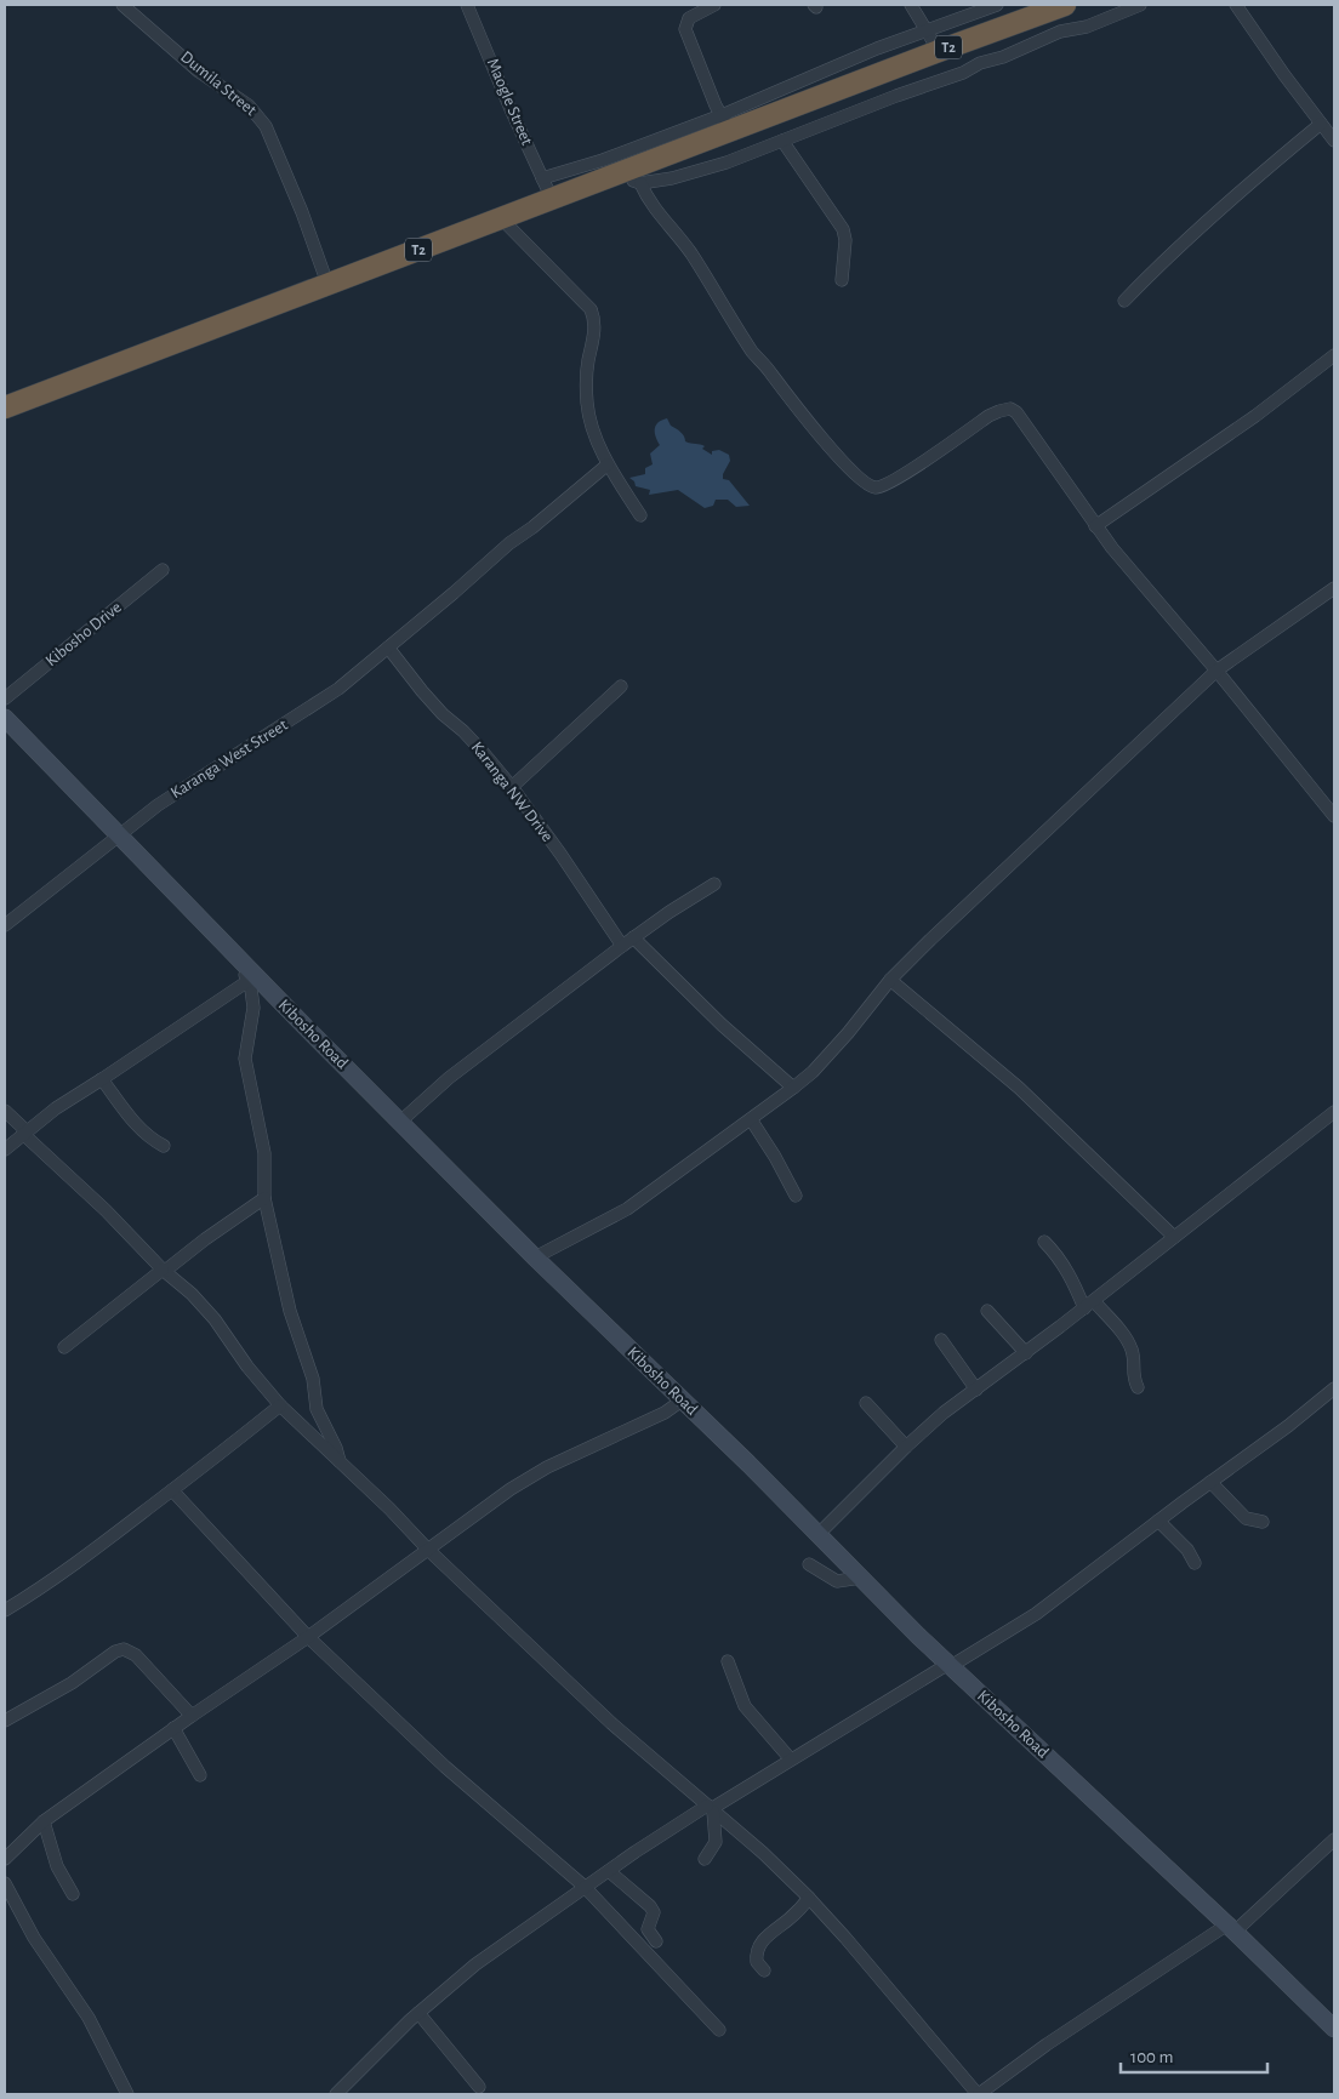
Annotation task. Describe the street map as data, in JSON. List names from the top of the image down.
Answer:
{
  "streets": {
    "highway": ["T2"],
    "street": [
      "Dumila Street",
      "Maogle Street",
      "Kibosho Drive",
      "Karanga West Street",
      "Karanga NW Drive",
      "Kibosho Road"
    ]
  },
  "crossings": [
    ["T2", "Dumila Street"],
    ["T2", "Maogle Street"],
    ["Karanga West Street", "Karanga NW Drive"],
    ["Karanga West Street", "Kibosho Road"]
  ],
  "scale_bar": "100 m"
}
